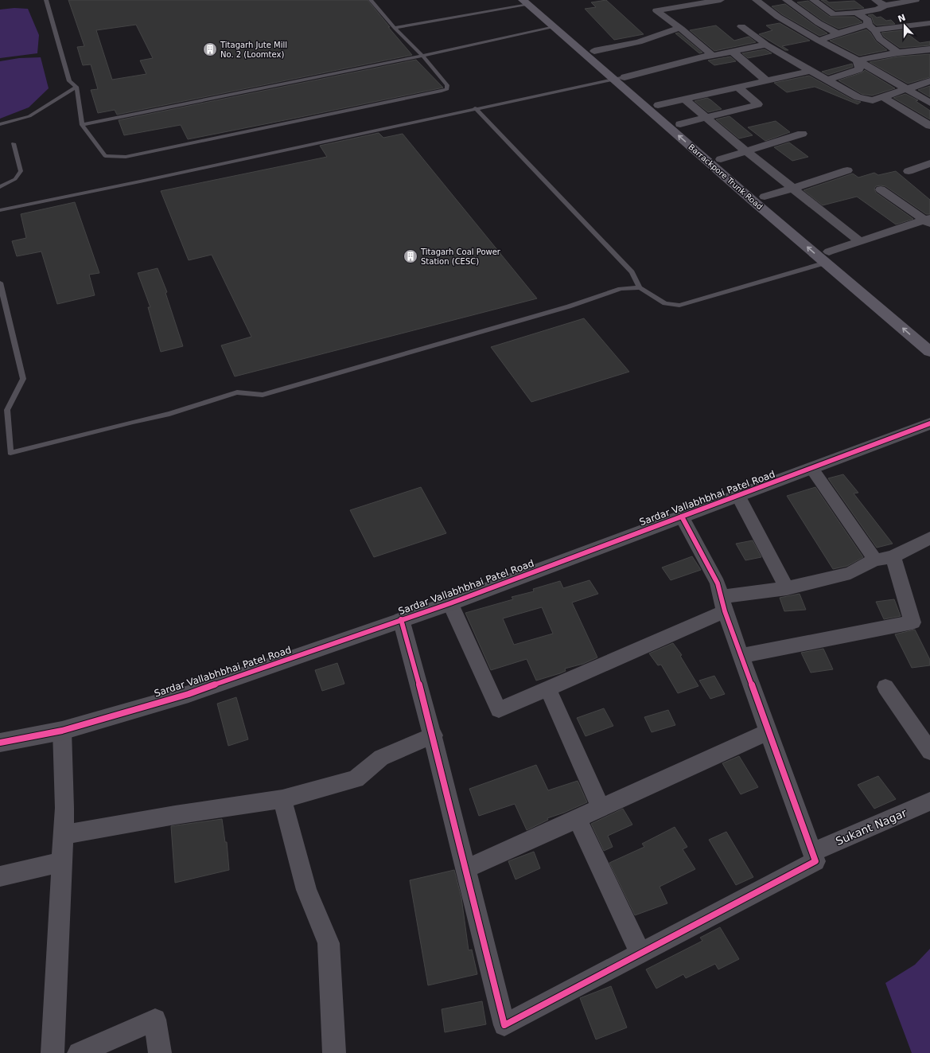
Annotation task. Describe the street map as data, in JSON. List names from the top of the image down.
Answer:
{
  "streets": {
    "main road": ["Barrackpore Trunk Road"],
    "street": ["Sardar Vallabhbhai Patel Road", "Sukant Nagar"]
  },
  "places": {
    "building": ["Titagarh Jute Mill No. 2 (Loomtex)", "Titagarh Coal Power Station (CESC)"]
  },
  "north": "top"
}
